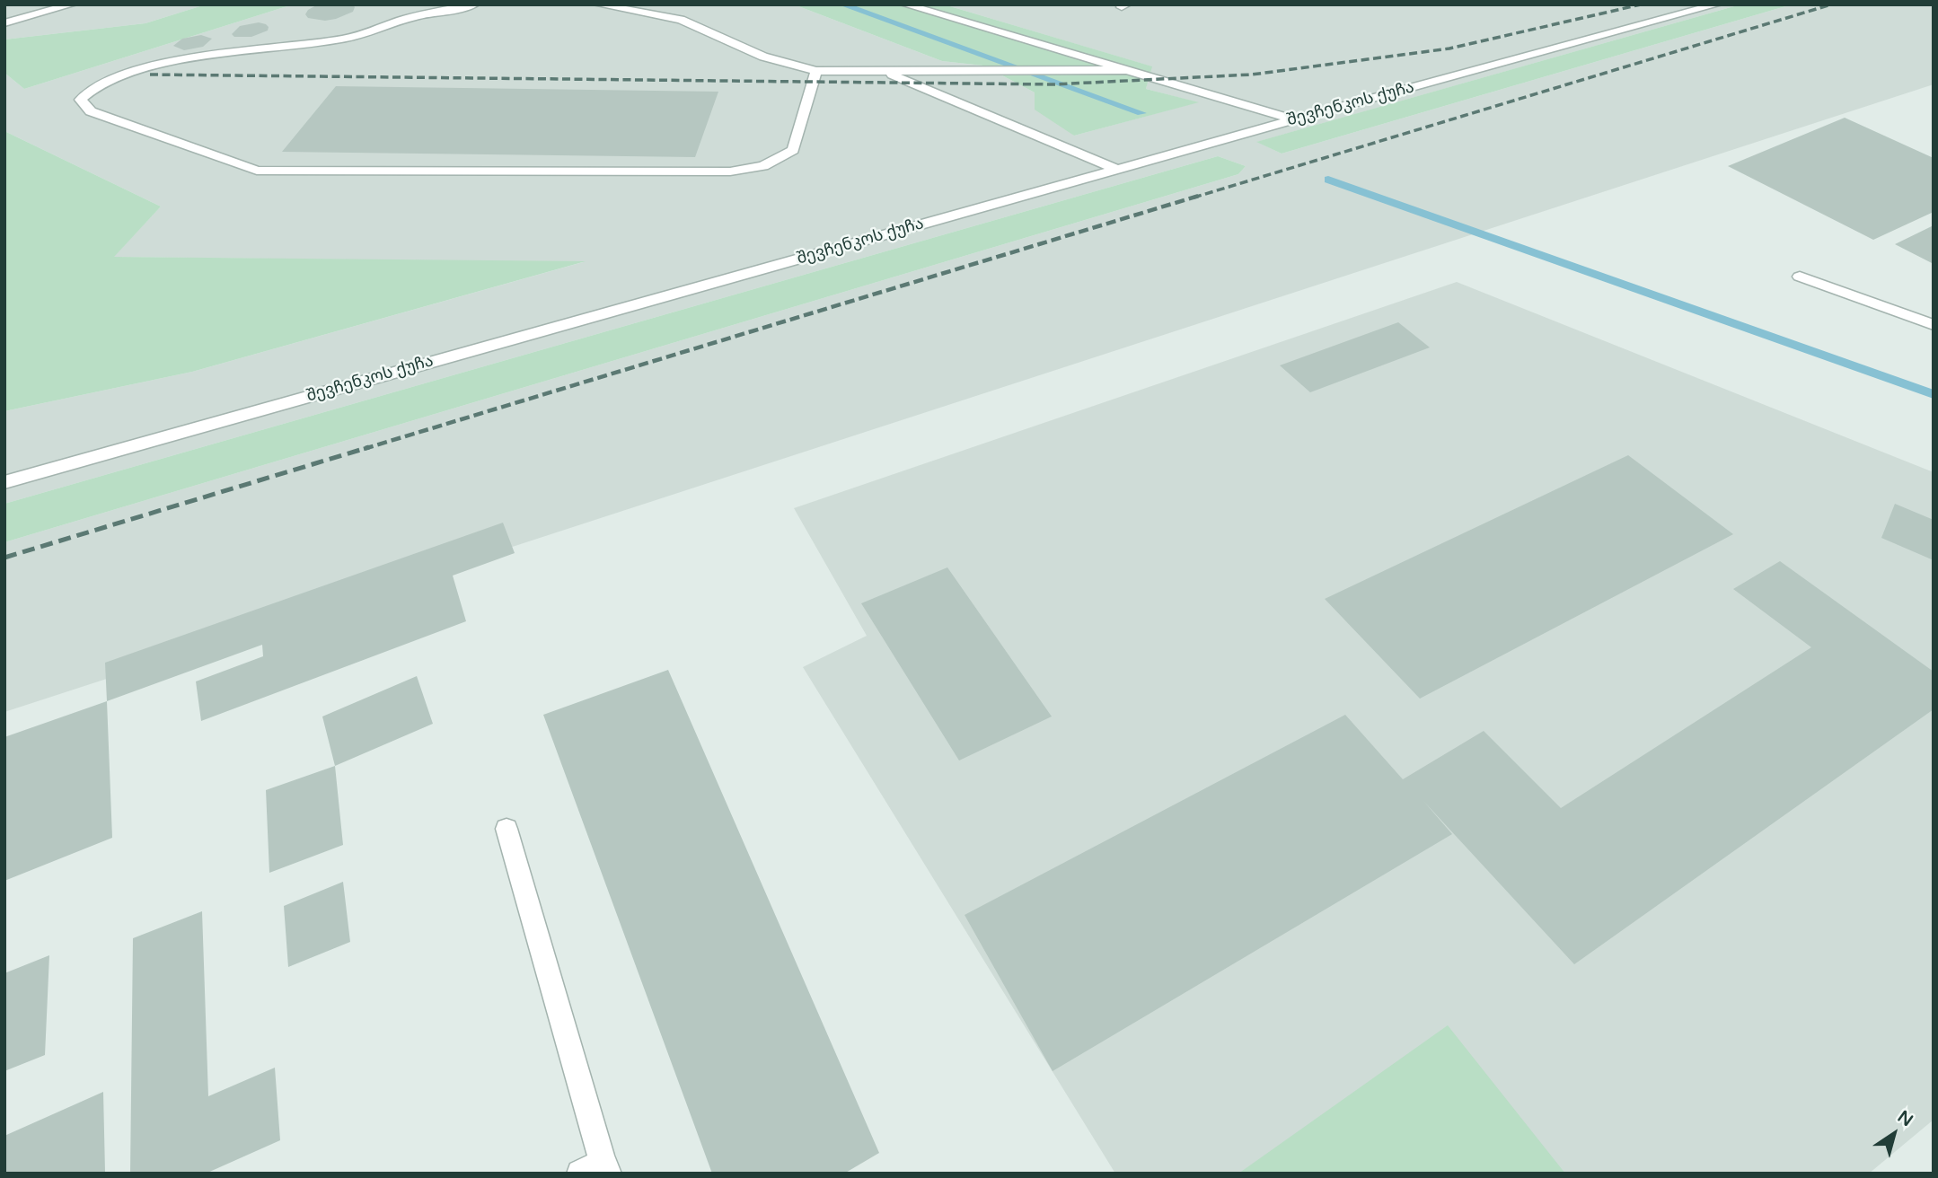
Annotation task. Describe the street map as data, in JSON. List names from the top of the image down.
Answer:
{
  "streets": {
    "street": ["შევჩენკოს ქუჩა"]
  },
  "north": "top right"
}
